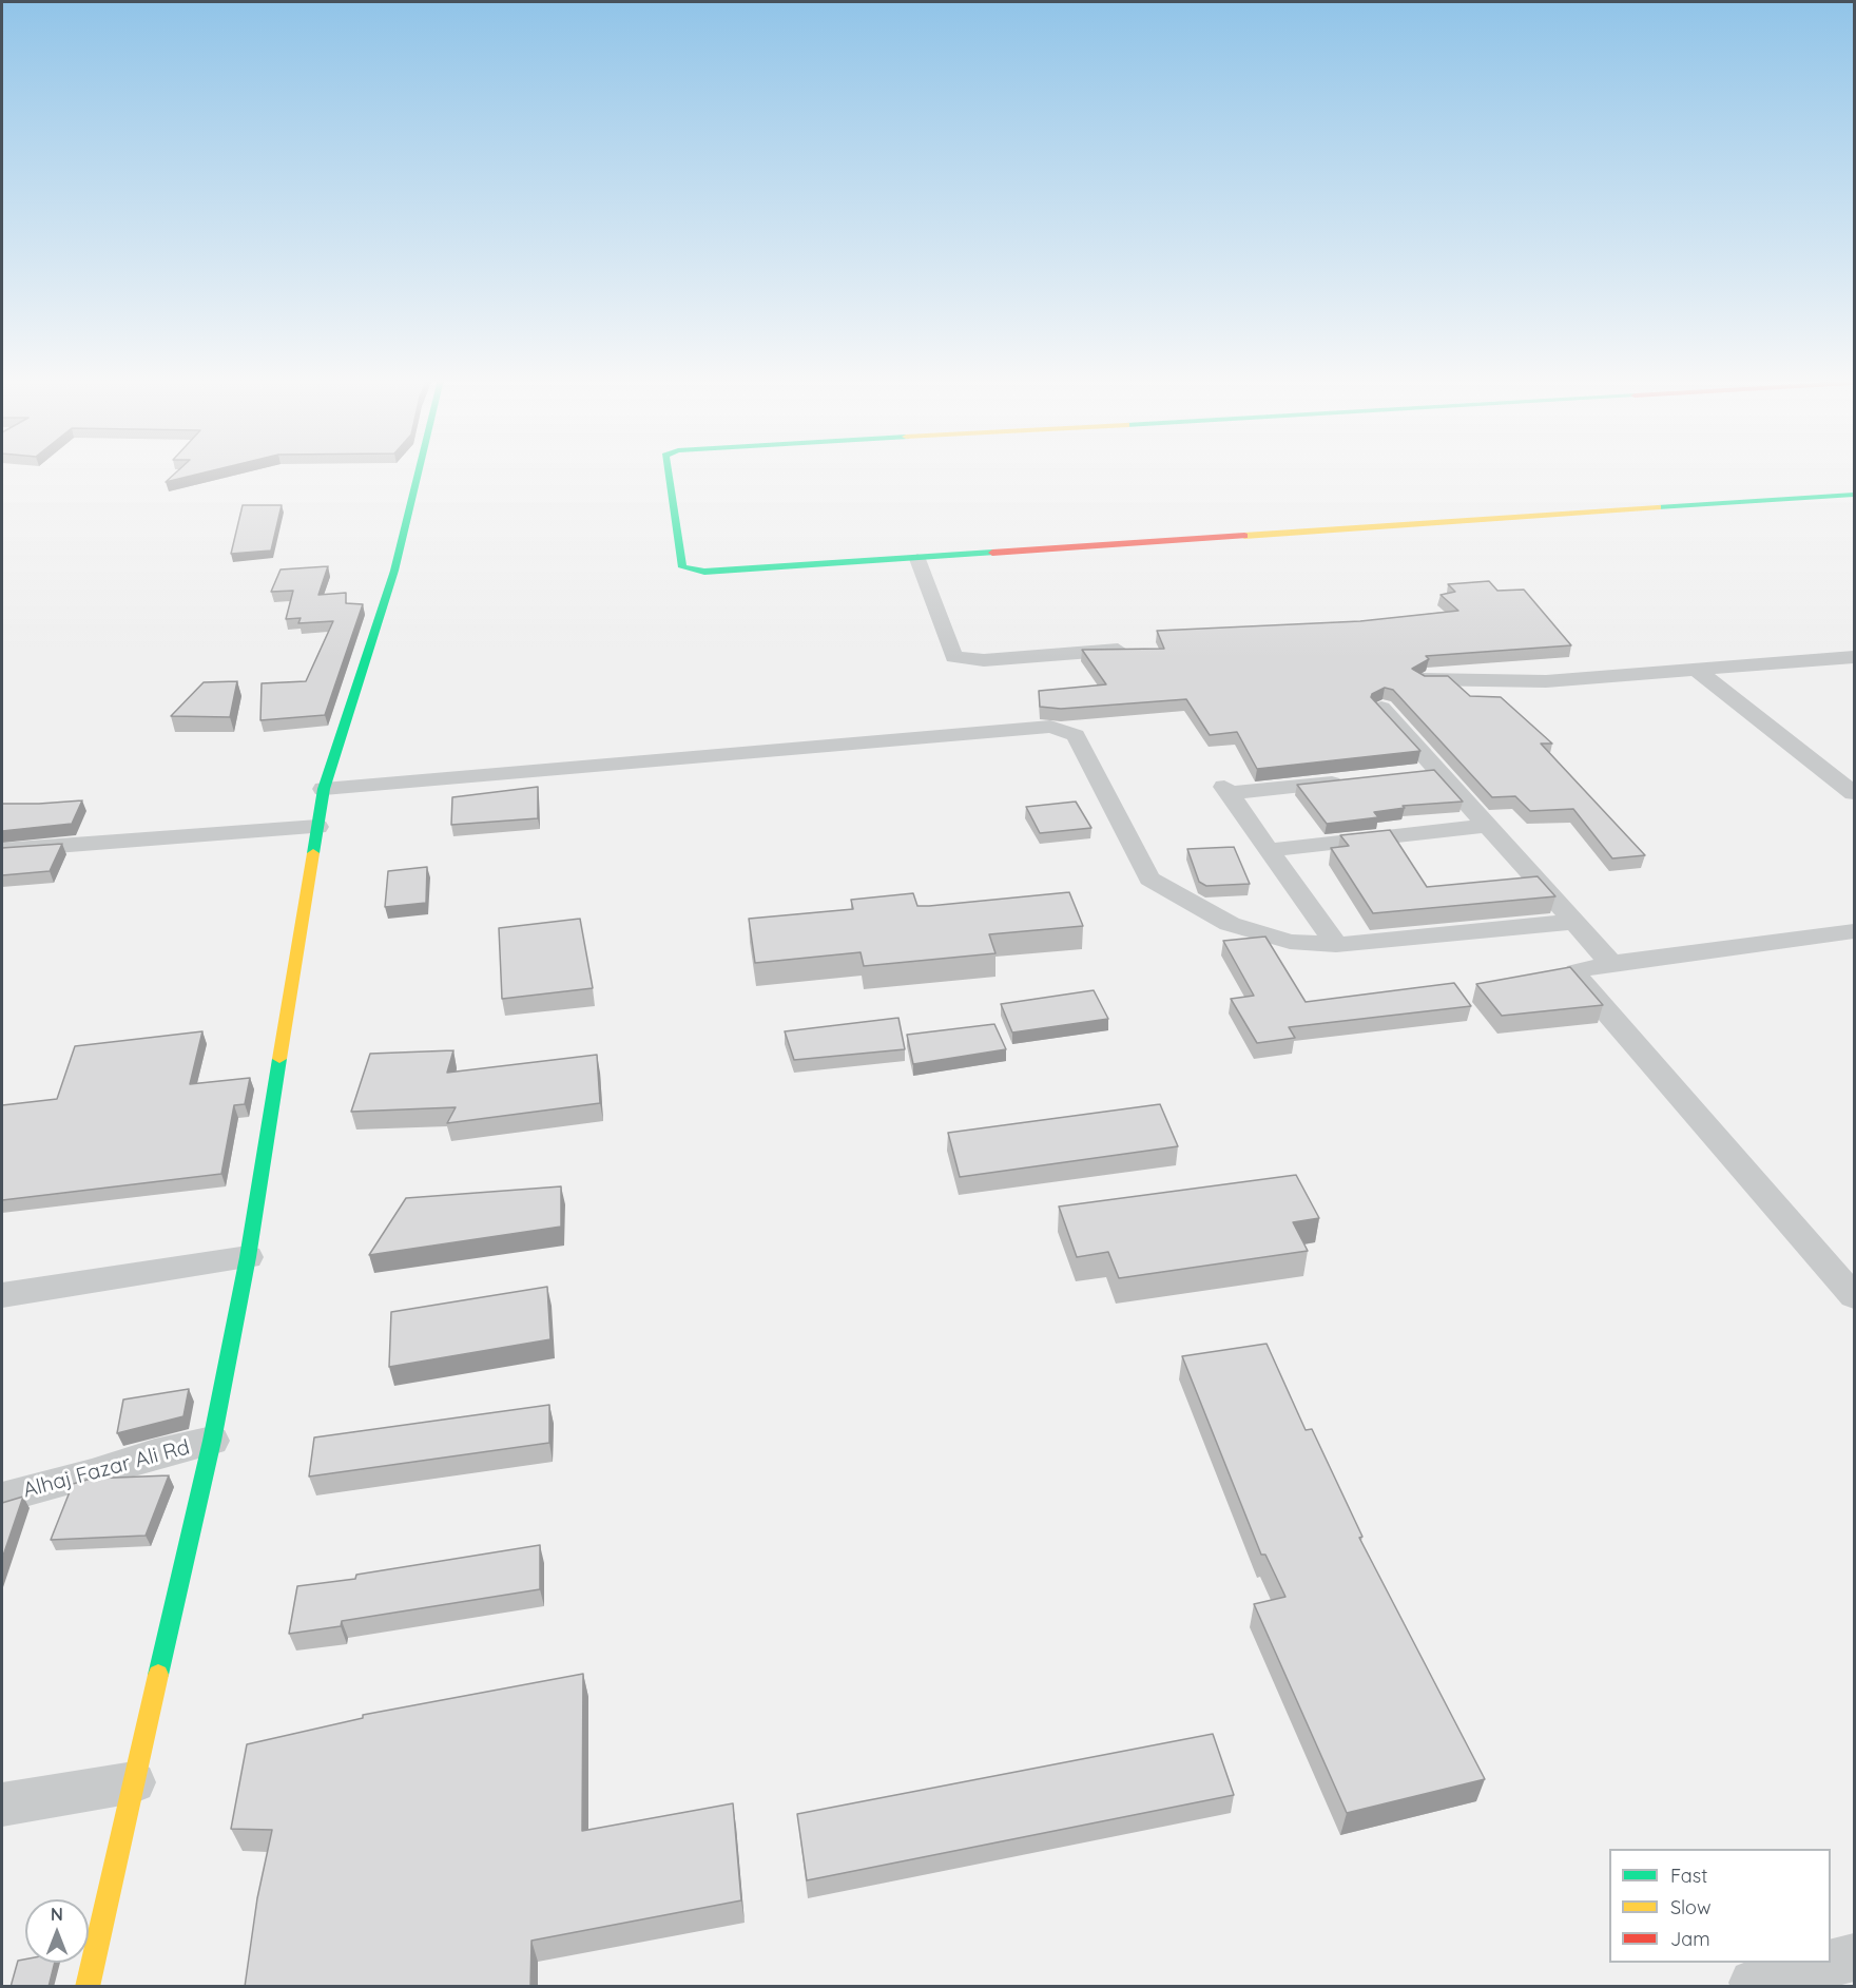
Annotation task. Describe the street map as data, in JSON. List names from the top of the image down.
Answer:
{
  "streets": {
    "street": ["Alhaj Fazar Ali Rd"]
  },
  "legend": ["Fast", "Slow", "Jam"],
  "north": "top"
}
